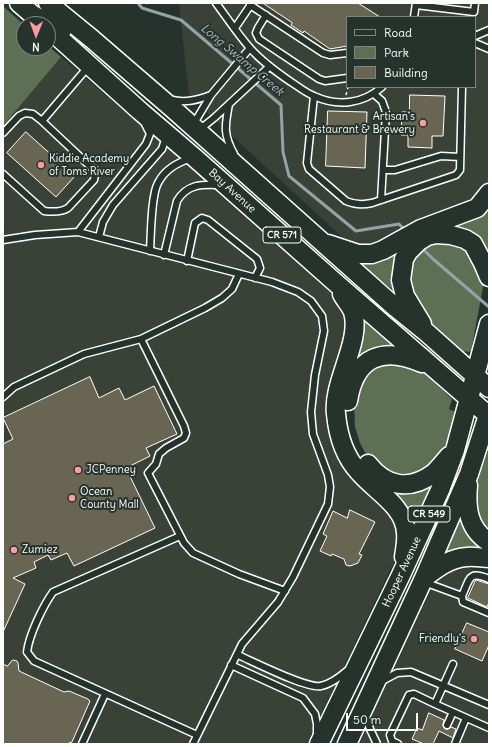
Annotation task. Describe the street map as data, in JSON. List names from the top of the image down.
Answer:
{
  "streets": {
    "main road": [
      "Bay Avenue",
      "CR 571",
      "CR 549",
      "Hooper Avenue"
    ]
  },
  "crossings": [
    ["Bay Avenue", "Hooper Avenue"]
  ],
  "water": ["Long Swamp Creek"],
  "places": [
    "Artisan's Restaurant & Brewery",
    "Kiddie Academy of Toms River",
    "JCPenney",
    "Ocean County Mall",
    "Zumiez",
    "Friendly's"
  ],
  "legend": ["Road", "Park", "Building"],
  "scale_bar": "50 m",
  "north": "bottom"
}
